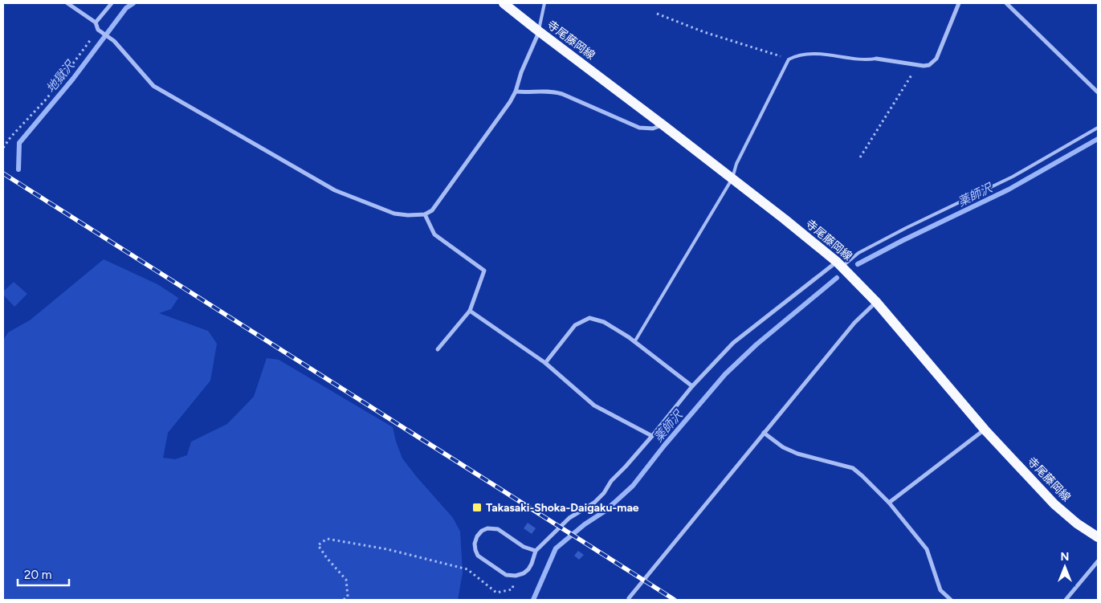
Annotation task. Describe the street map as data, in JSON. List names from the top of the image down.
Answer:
{
  "streets": {
    "main road": ["寺尾藤岡線"]
  },
  "water": ["地獄沢", "薬師沢"],
  "places": {
    "transit": ["Takasaki-Shoka-Daigaku-mae"]
  },
  "scale_bar": "20 m",
  "north": "top"
}
